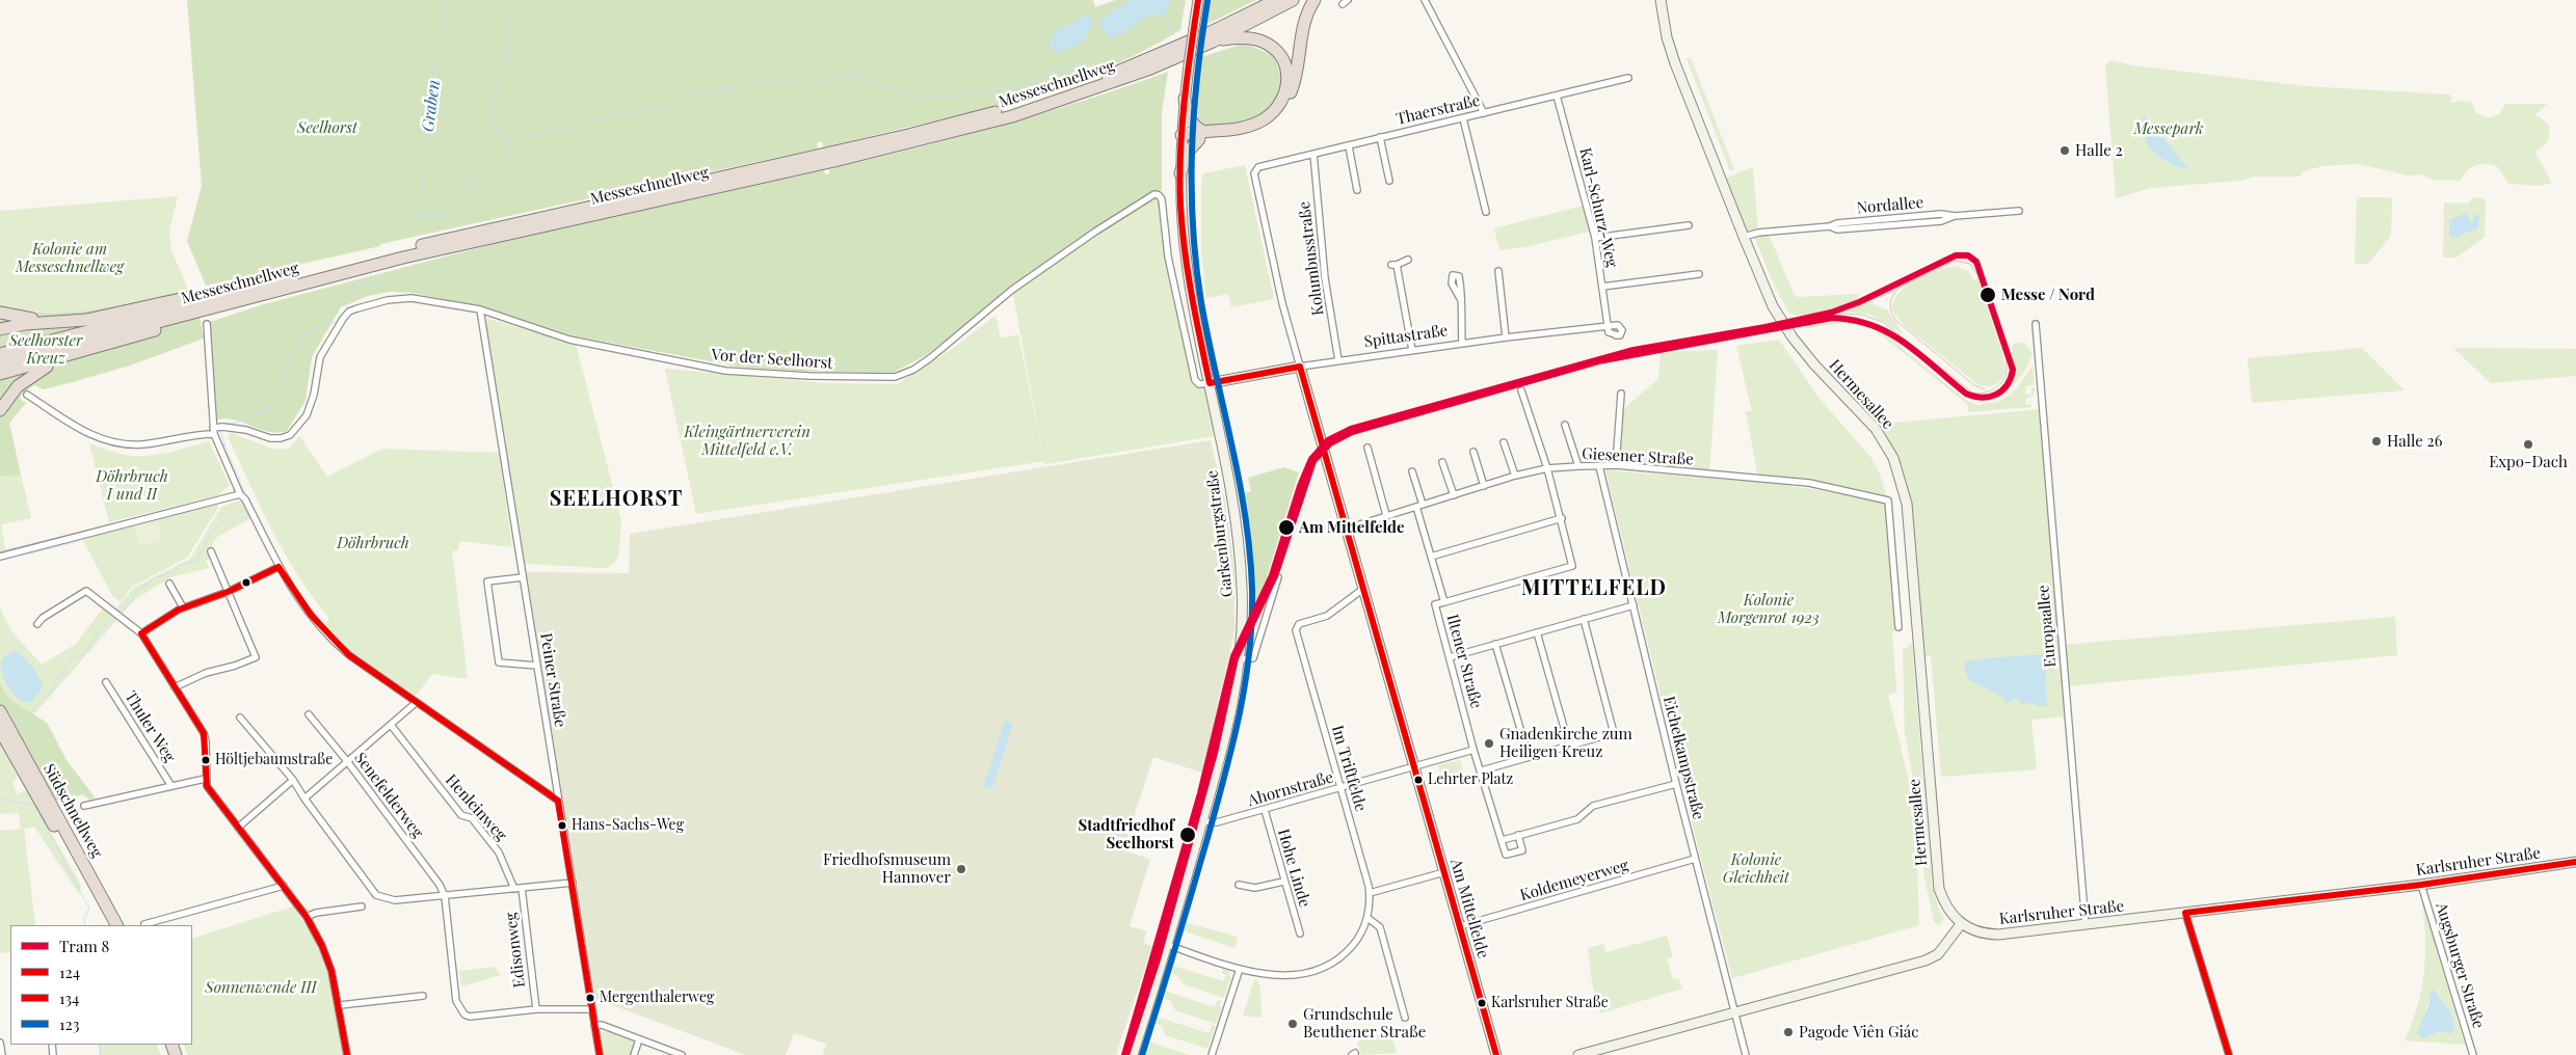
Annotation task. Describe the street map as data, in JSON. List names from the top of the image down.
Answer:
{
  "streets": {
    "highway": ["Messeschnellweg", "Südschnellweg"],
    "main road": [
      "Spittastraße",
      "Hermesallee",
      "Garkenburgstraße",
      "Karlsruher Straße",
      "Am Mittelfelde"
    ],
    "street": [
      "Thaerstraße",
      "Nordallee",
      "Karl-Schurz-Weg",
      "Kolumbusstraße",
      "Vor der Seelhorst",
      "Giesener Straße",
      "Europaallee",
      "Iltener Straße",
      "Peiner Straße",
      "Thuler Weg",
      "Eichelkampstraße",
      "Im Triftfelde",
      "Ahornstraße",
      "Senefelderweg",
      "Henleinweg",
      "Hohe Linde",
      "Koldemeyerweg",
      "Edisonweg",
      "Augsburger Straße"
    ]
  },
  "crossings": [
    ["Thaerstraße", "Karl-Schurz-Weg"],
    ["Thaerstraße", "Kolumbusstraße"],
    ["Thaerstraße", "Am Mittelfelde"],
    ["Nordallee", "Hermesallee"],
    ["Karl-Schurz-Weg", "Spittastraße"],
    ["Kolumbusstraße", "Spittastraße"],
    ["Spittastraße", "Vor der Seelhorst"],
    ["Spittastraße", "Garkenburgstraße"],
    ["Spittastraße", "Am Mittelfelde"],
    ["Vor der Seelhorst", "Garkenburgstraße"],
    ["Vor der Seelhorst", "Peiner Straße"],
    ["Hermesallee", "Karlsruher Straße"],
    ["Giesener Straße", "Iltener Straße"],
    ["Giesener Straße", "Eichelkampstraße"],
    ["Giesener Straße", "Am Mittelfelde"],
    ["Garkenburgstraße", "Ahornstraße"],
    ["Europaallee", "Karlsruher Straße"],
    ["Eichelkampstraße", "Koldemeyerweg"],
    ["Im Triftfelde", "Ahornstraße"],
    ["Im Triftfelde", "Am Mittelfelde"],
    ["Ahornstraße", "Hohe Linde"],
    ["Ahornstraße", "Am Mittelfelde"],
    ["Henleinweg", "Edisonweg"],
    ["Karlsruher Straße", "Augsburger Straße"],
    ["Koldemeyerweg", "Am Mittelfelde"]
  ],
  "districts": ["SEELHORST", "MITTELFELD"],
  "water": ["Graben"],
  "parks": [
    "Seelhorst",
    "Messepark",
    "Kolonie am Messeschnellweg",
    "Seelhorster Kreuz",
    "Kleingärtnerverein Mittelfeld e.V.",
    "Döhrbruch I und II",
    "Döhrbruch",
    "Kolonie Morgenrot 1923",
    "Kolonie Gleichheit",
    "Sonnenwende III"
  ],
  "places": [
    "Halle 2",
    "Messe / Nord",
    "Halle 26",
    "Expo-Dach",
    "Am Mittelfelde",
    "Gnadenkirche zum Heiligen Kreuz",
    "Höltjebaumstraße",
    "Lehrter Platz",
    "Hans-Sachs-Weg",
    "Stadtfriedhof Seelhorst",
    "Friedhofsmuseum Hannover",
    "Mergenthalerweg",
    "Karlsruher Straße",
    "Grundschule Beuthener Straße",
    "Pagode Viên Giác"
  ],
  "lines": [
    "transit line 124",
    "transit line 123",
    "tram line 8",
    "transit line 134"
  ],
  "legend": [
    "Tram 8",
    "124",
    "134",
    "123"
  ]
}
